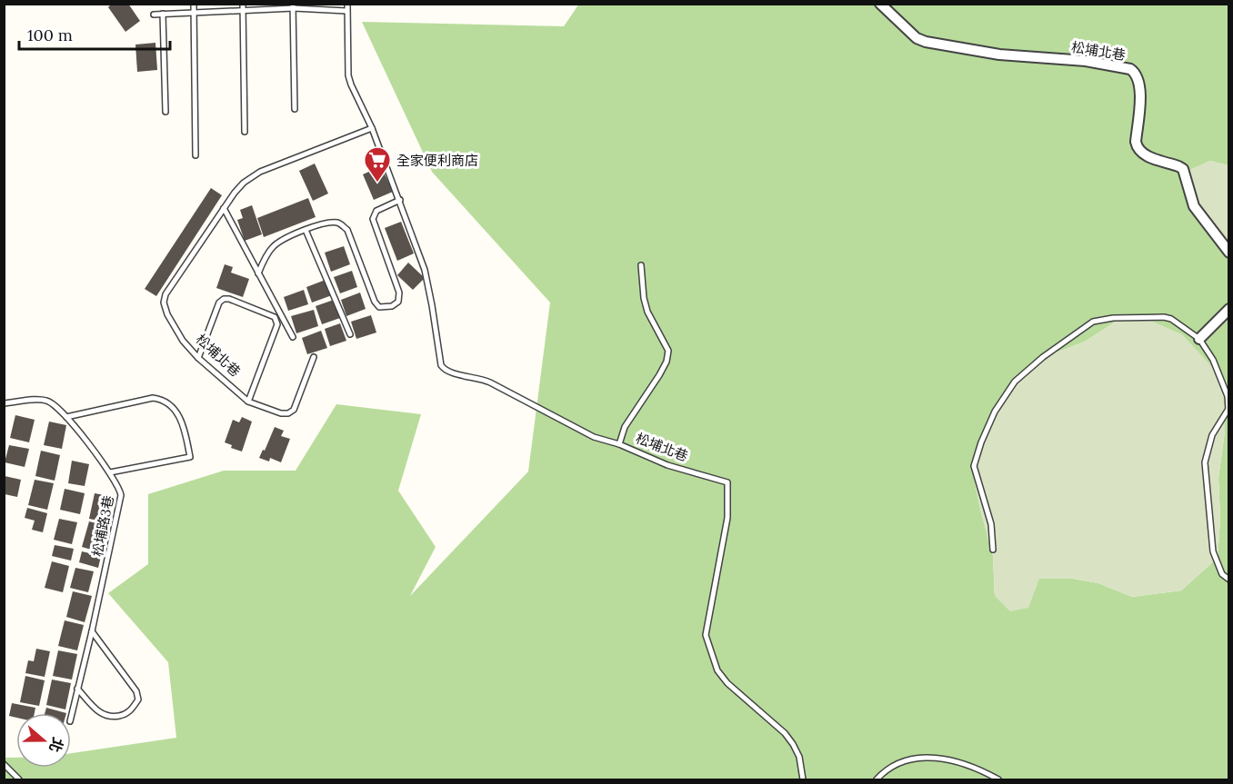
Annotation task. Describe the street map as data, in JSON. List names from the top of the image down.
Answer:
{
  "streets": {
    "street": ["松埔北巷"],
    "lane": ["松埔路3巷"]
  },
  "places": {
    "supermarket": ["全家便利商店"]
  },
  "scale_bar": "100 m",
  "north": "right"
}
